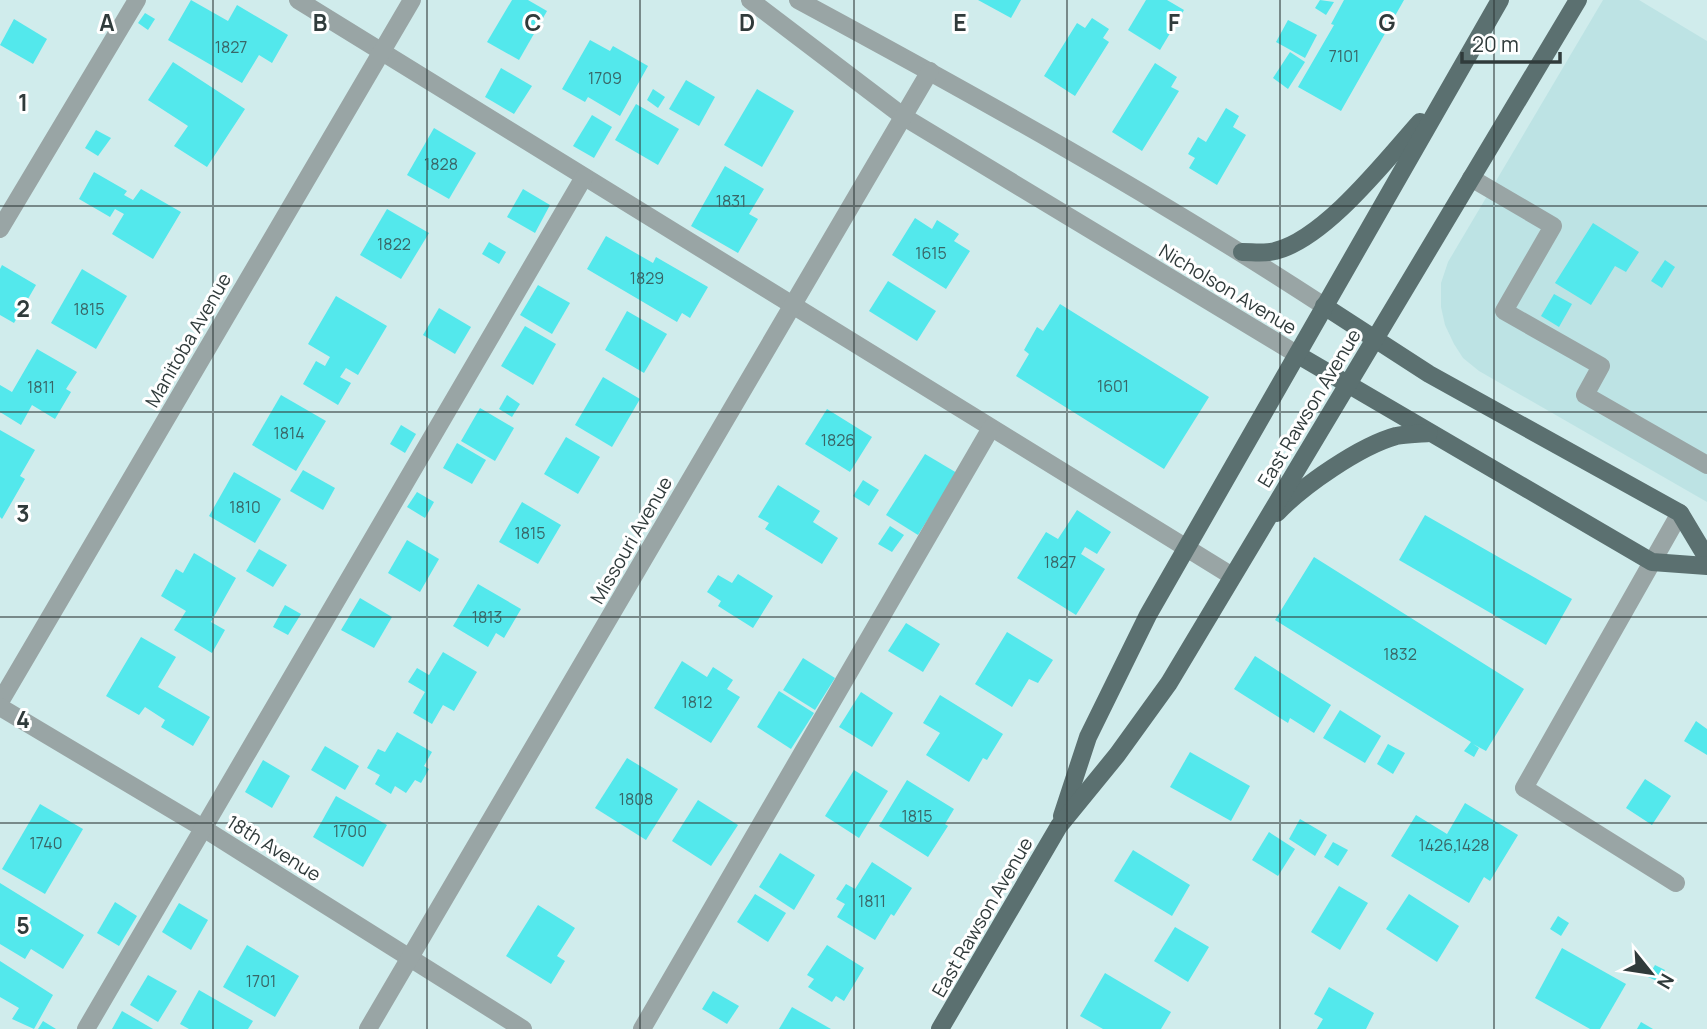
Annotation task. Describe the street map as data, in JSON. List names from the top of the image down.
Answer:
{
  "streets": {
    "main road": ["Nicholson Avenue", "East Rawson Avenue"],
    "street": ["Manitoba Avenue", "Missouri Avenue", "18th Avenue"]
  },
  "crossings": [
    ["Nicholson Avenue", "East Rawson Avenue"],
    ["Nicholson Avenue", "Missouri Avenue"],
    ["Manitoba Avenue", "18th Avenue"],
    ["Missouri Avenue", "18th Avenue"]
  ],
  "house_numbers": [
    "1827",
    "7101",
    "1709",
    "1828",
    "1831",
    "1822",
    "1615",
    "1829",
    "1815",
    "1601",
    "1811",
    "1814",
    "1826",
    "1810",
    "1815",
    "1827",
    "1813",
    "1832",
    "1812",
    "1808",
    "1815",
    "1700",
    "1740",
    "1426,1428",
    "1811",
    "1701"
  ],
  "scale_bar": "20 m",
  "north": "bottom right",
  "grid": {
    "columns": [
      "A",
      "B",
      "C",
      "D",
      "E",
      "F",
      "G"
    ],
    "rows": [
      "1",
      "2",
      "3",
      "4",
      "5"
    ]
  }
}
